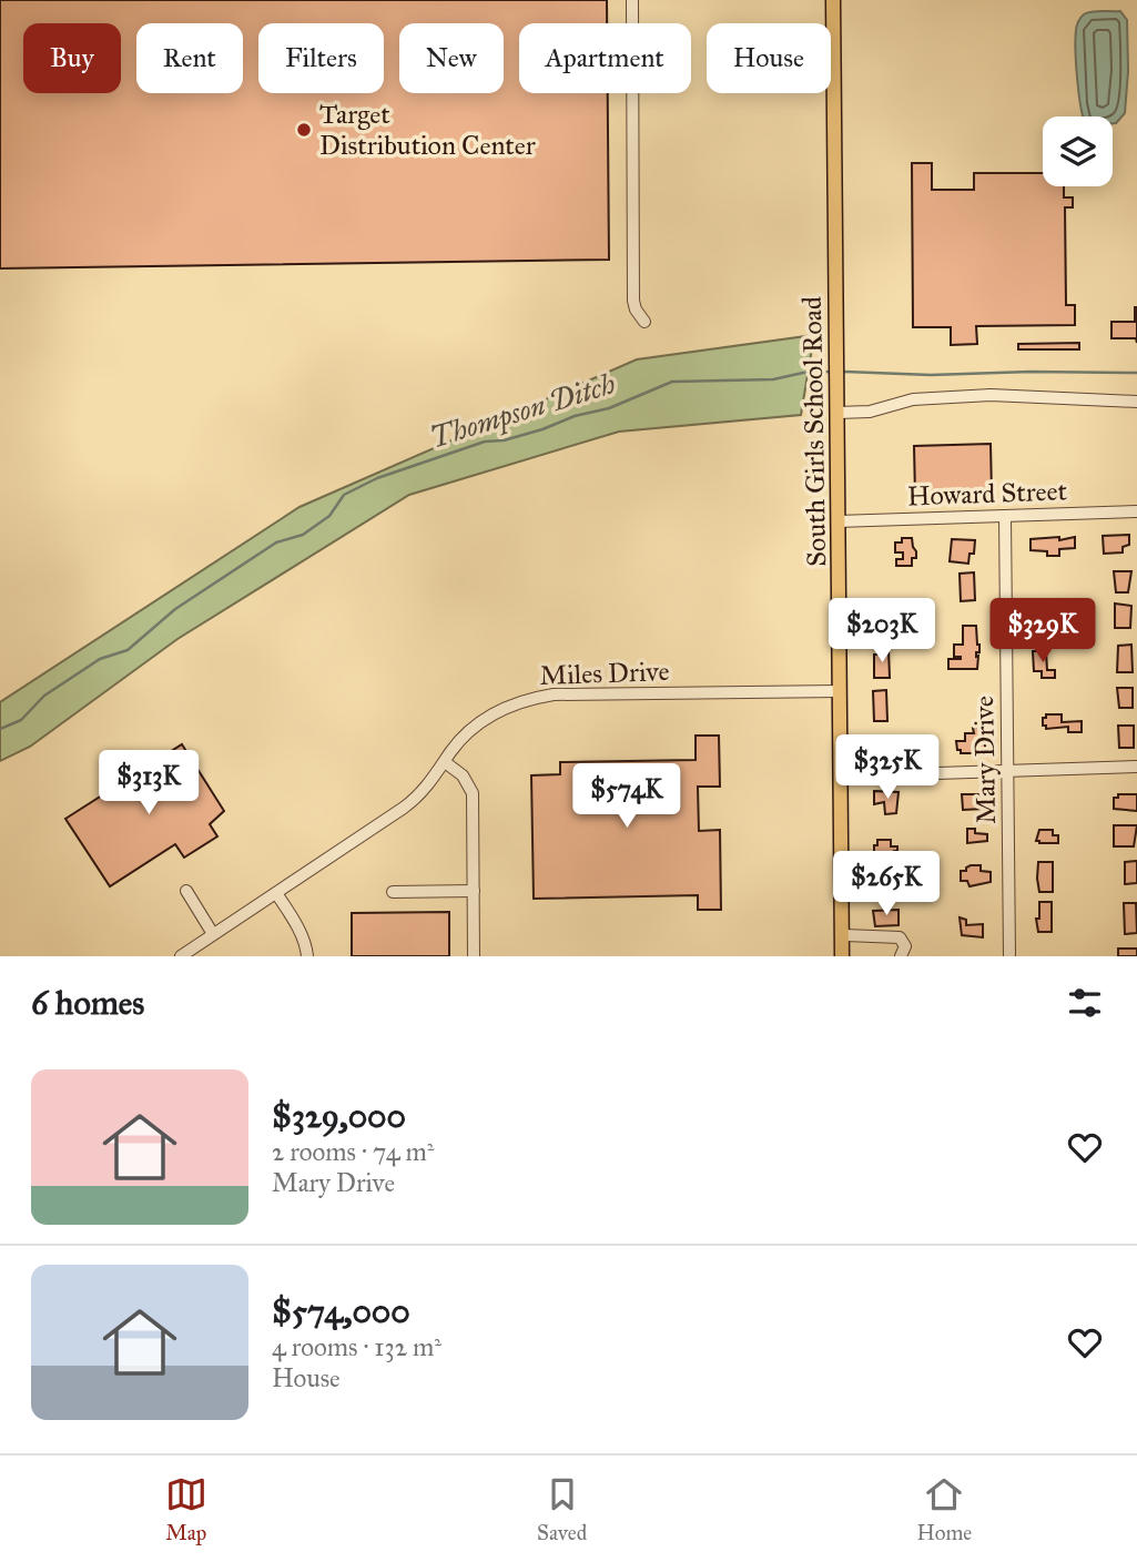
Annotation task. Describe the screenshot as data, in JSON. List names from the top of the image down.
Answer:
{
  "streets": {
    "main road": ["South Girls School Road"],
    "street": ["Howard Street", "Miles Drive", "Mary Drive"]
  },
  "crossings": [
    ["South Girls School Road", "Howard Street"],
    ["South Girls School Road", "Miles Drive"],
    ["Howard Street", "Mary Drive"]
  ],
  "water": ["Thompson Ditch"],
  "places": ["Target Distribution Center"],
  "page": {
    "chip": [
      "Buy",
      "Rent",
      "Filters",
      "New",
      "Apartment",
      "House"
    ],
    "price": [
      "$203K",
      "$329K",
      "$325K",
      "$313K",
      "$574K",
      "$265K"
    ],
    "heading": "6 homes",
    "list": [
      {
        "name": "$329,000",
        "note": "2 rooms · 74 m² · Mary Drive"
      },
      {
        "name": "$574,000",
        "note": "4 rooms · 132 m² · House"
      }
    ],
    "tabs": ["Map", "Saved", "Home"]
  }
}
